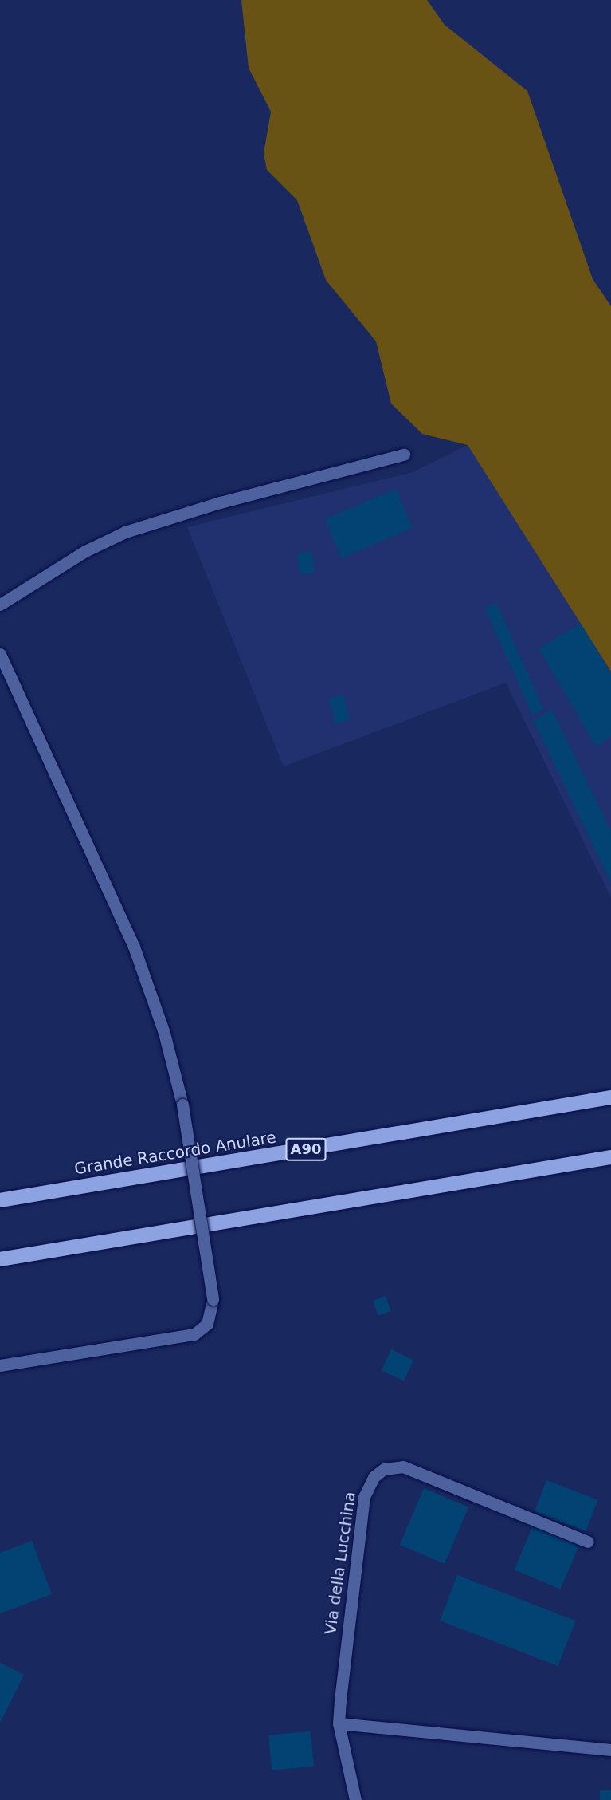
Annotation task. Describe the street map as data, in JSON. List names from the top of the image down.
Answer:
{
  "streets": {
    "highway": ["A90", "Grande Raccordo Anulare"],
    "street": ["Via della Lucchina"]
  }
}
